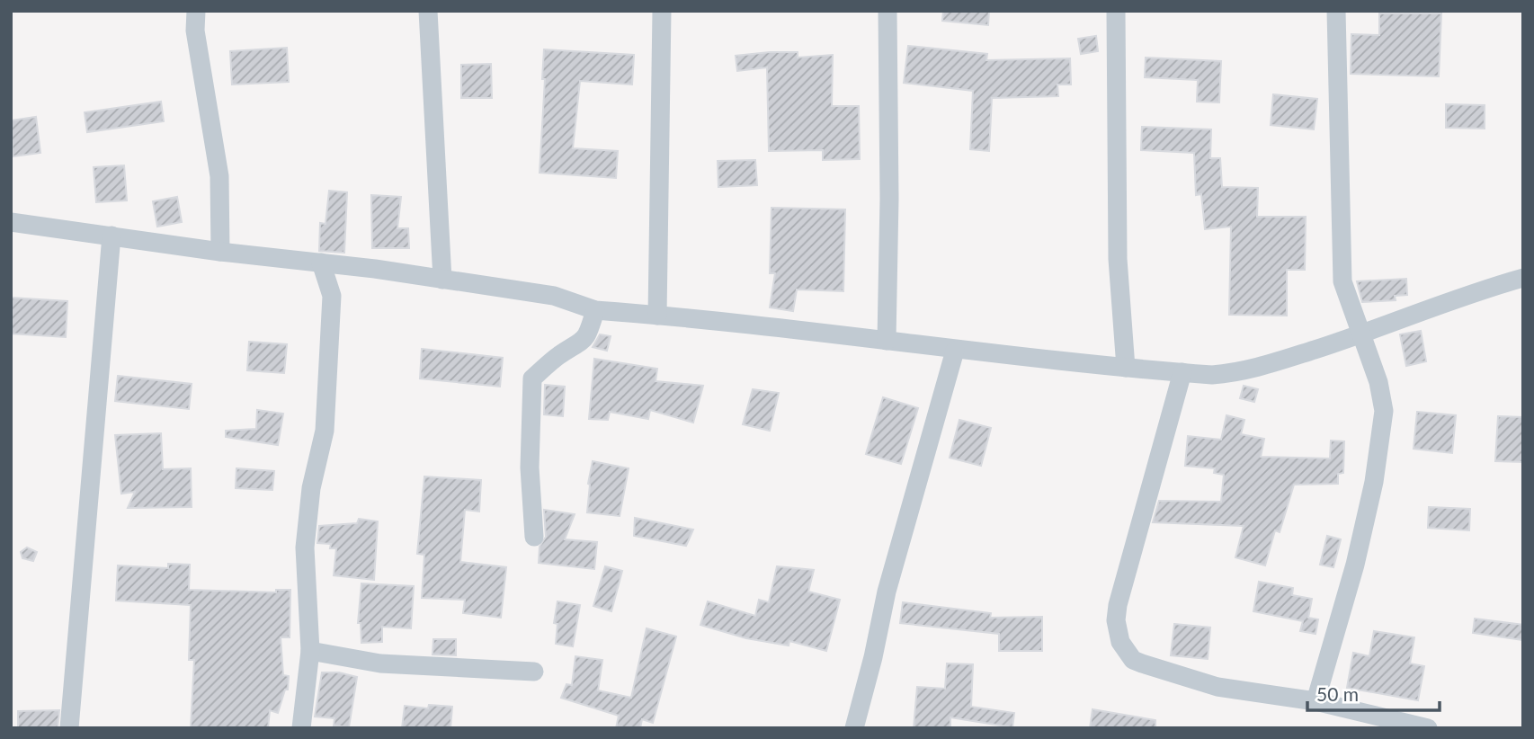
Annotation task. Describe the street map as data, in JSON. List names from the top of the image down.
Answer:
{
  "scale_bar": "50 m"
}
